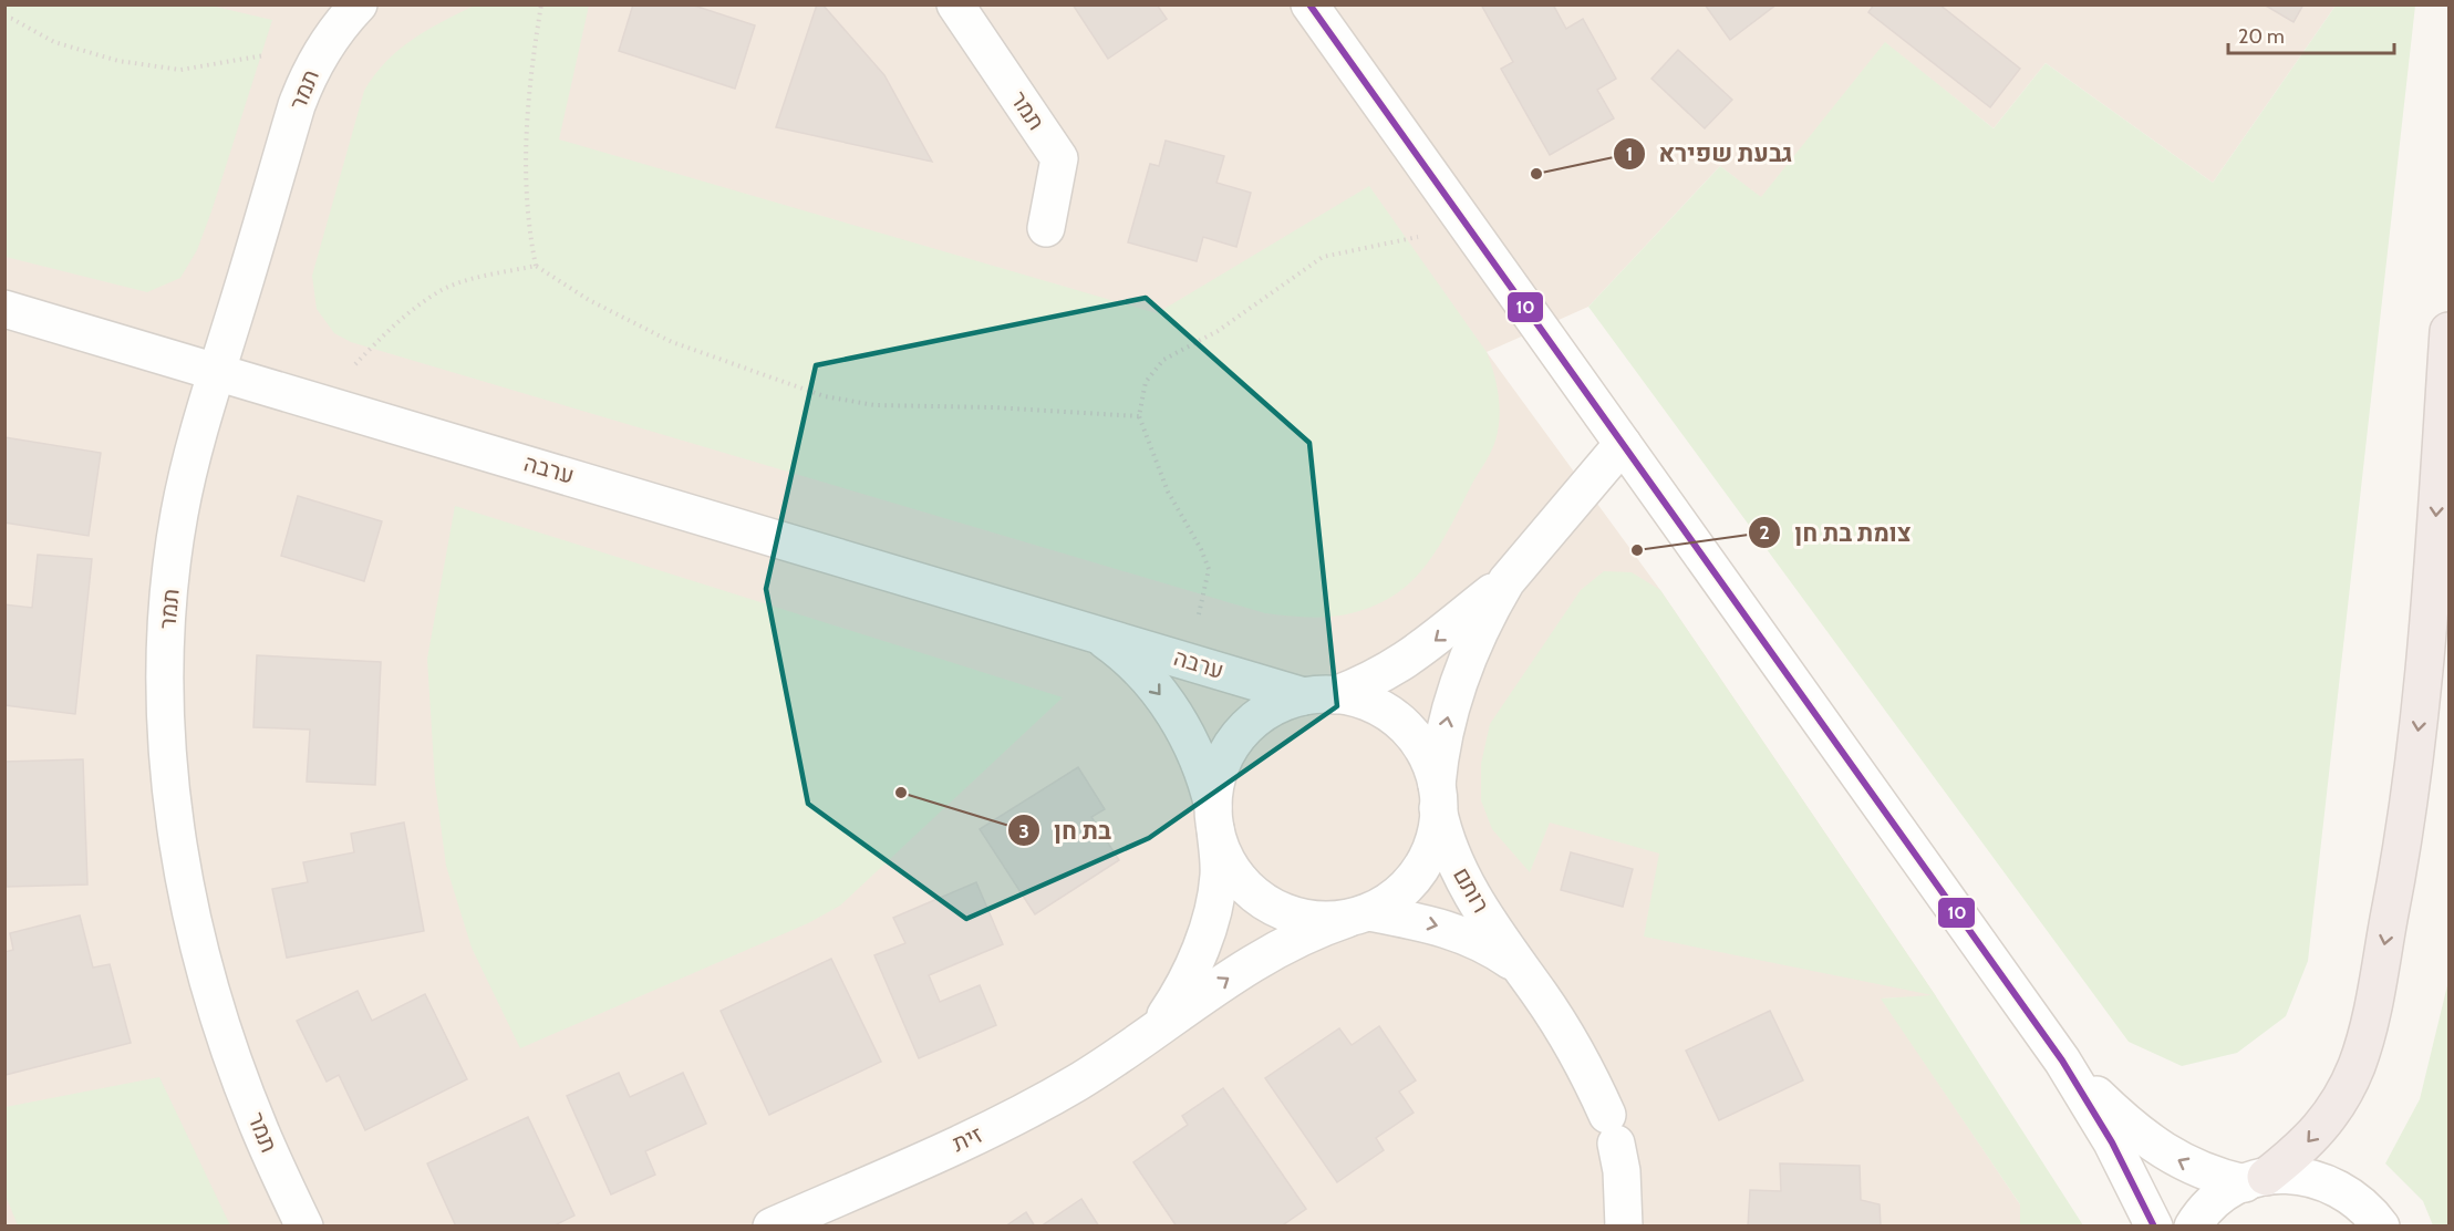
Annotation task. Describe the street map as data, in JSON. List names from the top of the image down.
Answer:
{
  "streets": {
    "street": [
      "תמר",
      "ערבה",
      "רותם",
      "זית"
    ]
  },
  "crossings": [
    ["תמר", "ערבה"],
    ["ערבה", "רותם"],
    ["ערבה", "זית"],
    ["רותם", "זית"]
  ],
  "places": ["גבעת שפירא", "צומת בת חן", "בת חן"],
  "lines": ["transit line 10"],
  "scale_bar": "20 m"
}
